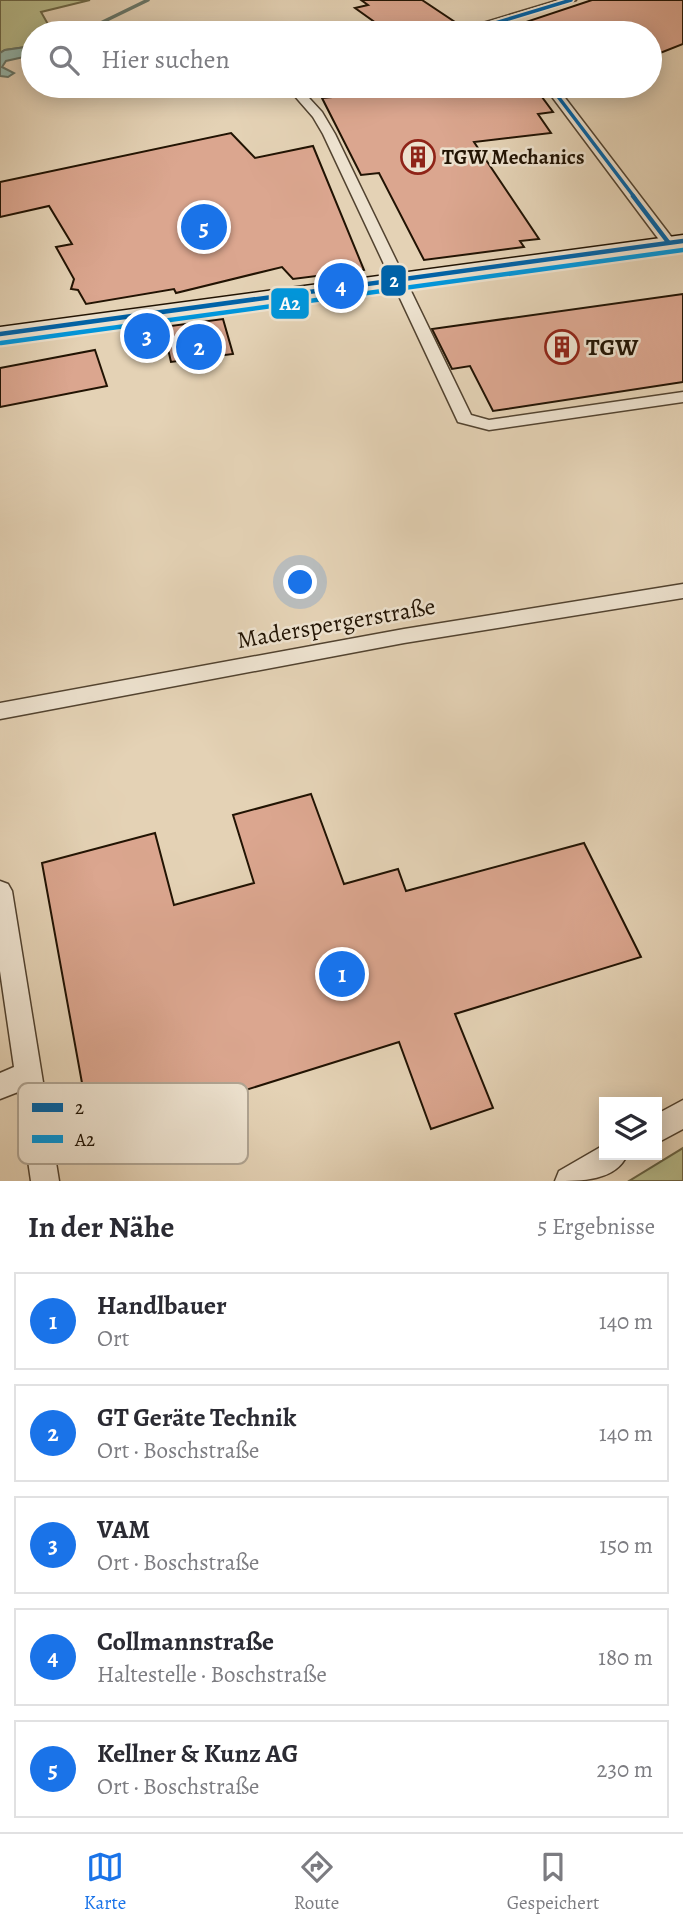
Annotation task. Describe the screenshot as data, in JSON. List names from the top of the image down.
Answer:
{
  "streets": {
    "street": ["Maderspergerstraße"]
  },
  "places": {
    "building": ["TGW Mechanics", "TGW"]
  },
  "lines": ["transit line 2", "transit line A2"],
  "legend": ["2", "A2"],
  "page": {
    "search": "Hier suchen",
    "pins": [
      "5",
      "4",
      "3",
      "2",
      "1"
    ],
    "heading": ["In der Nähe", "5 Ergebnisse"],
    "list": [
      {
        "mark": "1",
        "name": "Handlbauer",
        "note": "Ort",
        "value": "140 m"
      },
      {
        "mark": "2",
        "name": "GT Geräte Technik",
        "note": "Ort · Boschstraße",
        "value": "140 m"
      },
      {
        "mark": "3",
        "name": "VAM",
        "note": "Ort · Boschstraße",
        "value": "150 m"
      },
      {
        "mark": "4",
        "name": "Collmannstraße",
        "note": "Haltestelle · Boschstraße",
        "value": "180 m"
      },
      {
        "mark": "5",
        "name": "Kellner & Kunz AG",
        "note": "Ort · Boschstraße",
        "value": "230 m"
      }
    ],
    "nav": ["Karte", "Route", "Gespeichert"]
  }
}
